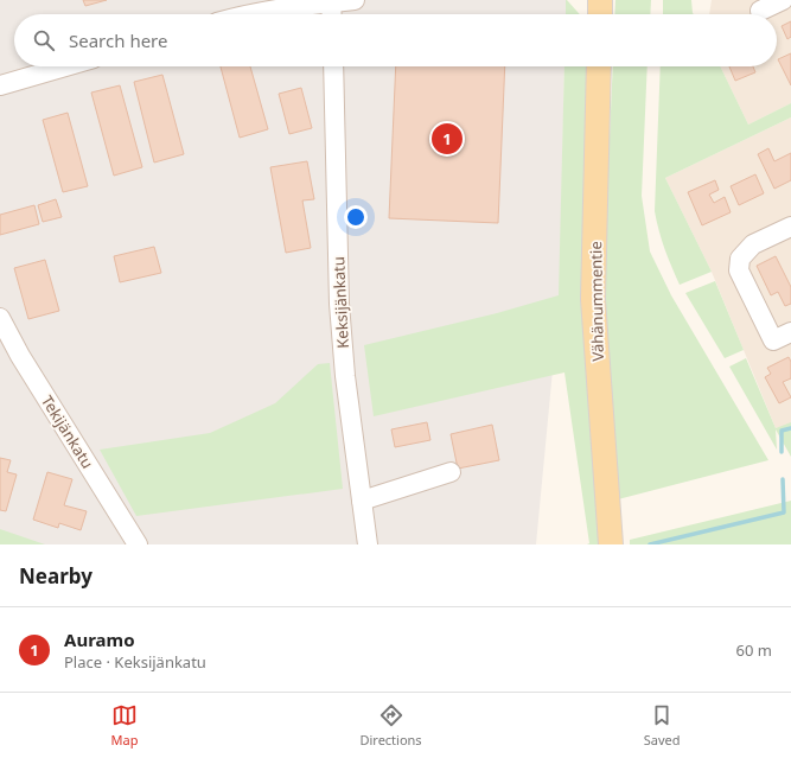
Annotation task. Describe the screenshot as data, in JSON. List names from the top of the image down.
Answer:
{
  "streets": {
    "main road": ["Vähänummentie"],
    "street": ["Keksijänkatu", "Tekijänkatu"]
  },
  "page": {
    "search": "Search here",
    "pins": "1",
    "heading": "Nearby",
    "list": [
      {
        "mark": "1",
        "name": "Auramo",
        "note": "Place · Keksijänkatu",
        "value": "60 m"
      }
    ],
    "nav": ["Map", "Directions", "Saved"]
  }
}
